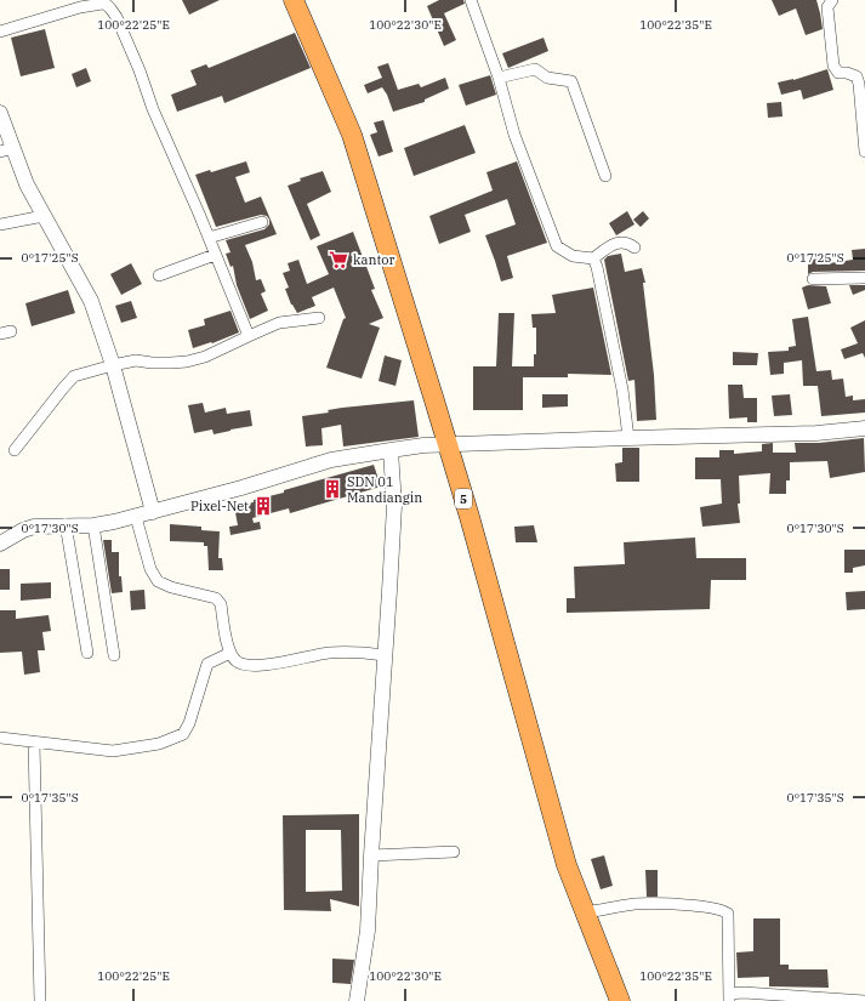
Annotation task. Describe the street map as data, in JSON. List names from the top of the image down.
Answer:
{
  "streets": {
    "highway": ["5"]
  },
  "places": {
    "supermarket": ["kantor"],
    "building": ["SDN 01 Mandiangin", "Pixel-Net"]
  },
  "coordinates": [
    "100°22'25\"E",
    "100°22'30\"E",
    "100°22'35\"E",
    "0°17'25\"S",
    "0°17'30\"S",
    "0°17'35\"S"
  ]
}
